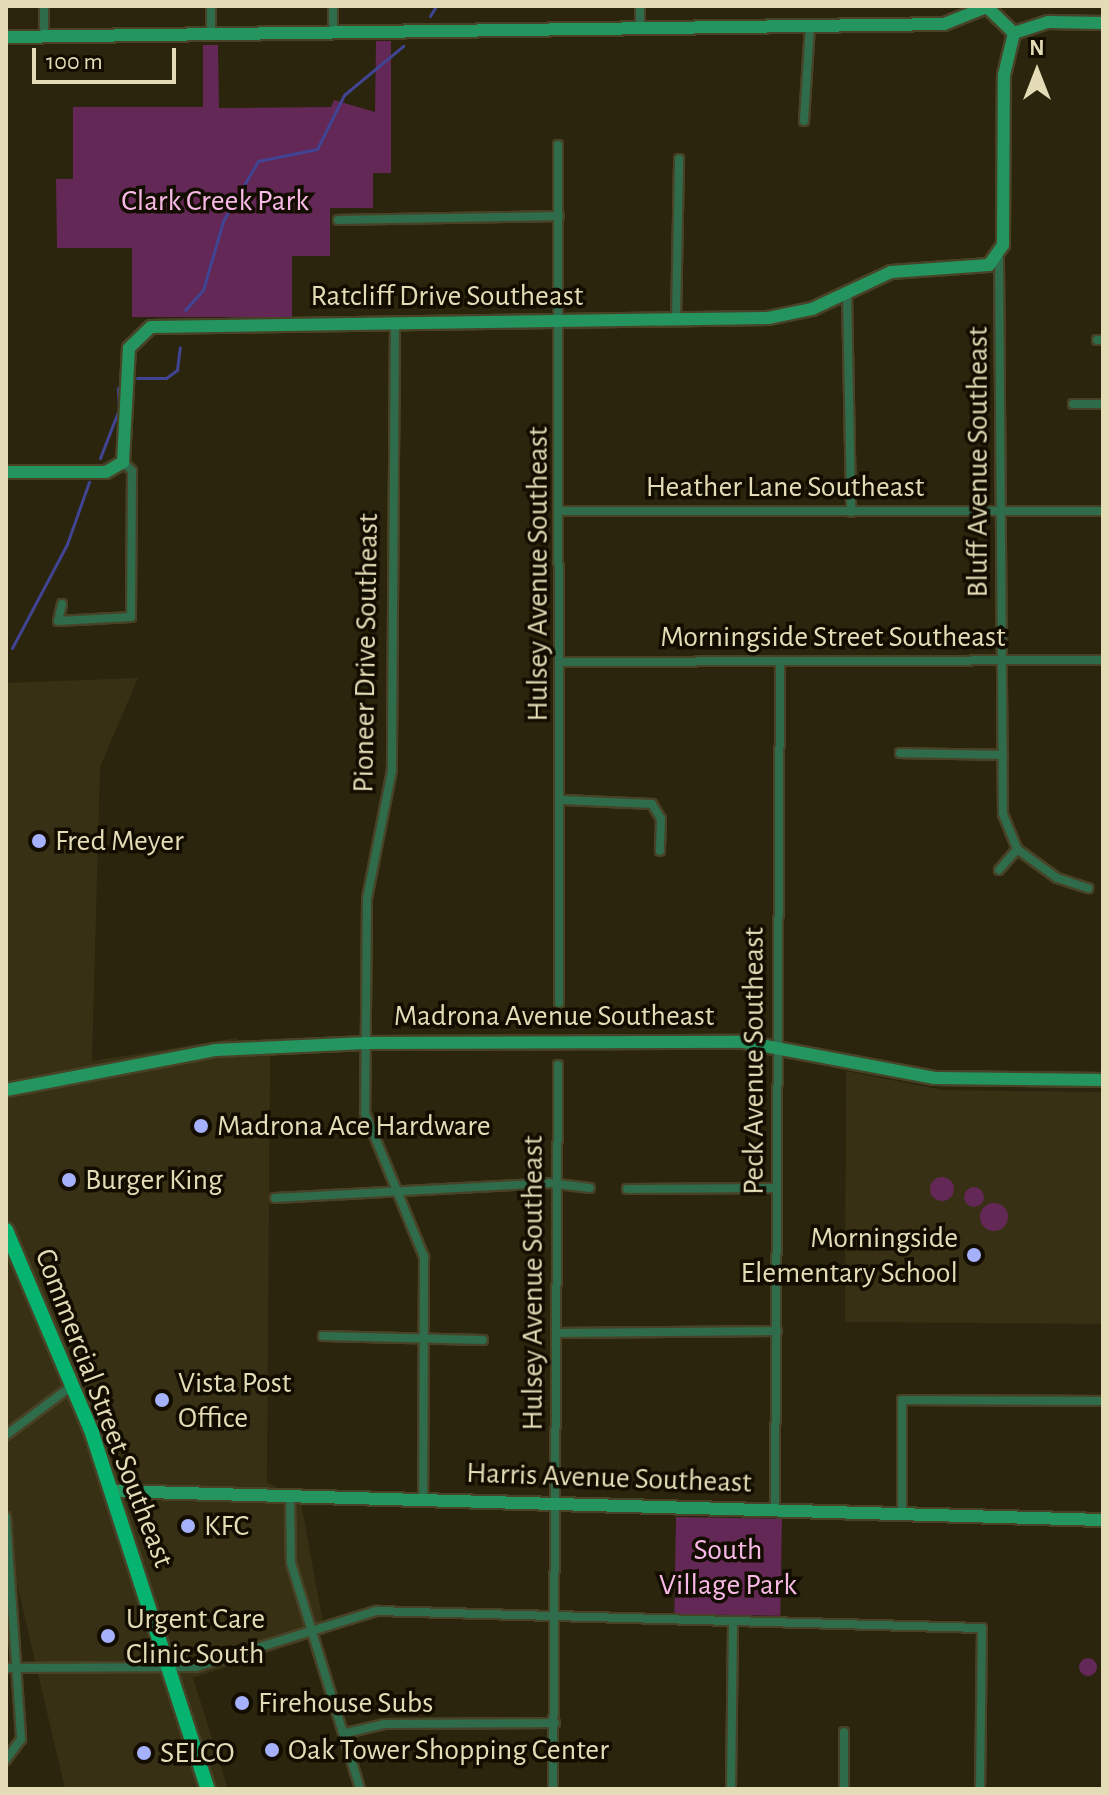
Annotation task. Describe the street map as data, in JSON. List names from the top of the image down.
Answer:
{
  "streets": {
    "main road": ["Commercial Street Southeast"],
    "street": [
      "Ratcliff Drive Southeast",
      "Bluff Avenue Southeast",
      "Heather Lane Southeast",
      "Hulsey Avenue Southeast",
      "Morningside Street Southeast",
      "Pioneer Drive Southeast",
      "Madrona Avenue Southeast",
      "Peck Avenue Southeast",
      "Harris Avenue Southeast"
    ]
  },
  "crossings": [
    ["Ratcliff Drive Southeast", "Bluff Avenue Southeast"],
    ["Ratcliff Drive Southeast", "Hulsey Avenue Southeast"],
    ["Ratcliff Drive Southeast", "Pioneer Drive Southeast"],
    ["Bluff Avenue Southeast", "Heather Lane Southeast"],
    ["Bluff Avenue Southeast", "Morningside Street Southeast"],
    ["Heather Lane Southeast", "Hulsey Avenue Southeast"],
    ["Hulsey Avenue Southeast", "Morningside Street Southeast"],
    ["Hulsey Avenue Southeast", "Harris Avenue Southeast"],
    ["Morningside Street Southeast", "Peck Avenue Southeast"],
    ["Pioneer Drive Southeast", "Madrona Avenue Southeast"],
    ["Pioneer Drive Southeast", "Harris Avenue Southeast"],
    ["Madrona Avenue Southeast", "Peck Avenue Southeast"],
    ["Peck Avenue Southeast", "Harris Avenue Southeast"],
    ["Commercial Street Southeast", "Harris Avenue Southeast"]
  ],
  "parks": ["Clark Creek Park", "South Village Park"],
  "places": [
    "Fred Meyer",
    "Madrona Ace Hardware",
    "Burger King",
    "Morningside Elementary School",
    "Vista Post Office",
    "KFC",
    "Urgent Care Clinic South",
    "Firehouse Subs",
    "Oak Tower Shopping Center",
    "SELCO"
  ],
  "scale_bar": "100 m",
  "north": "top"
}
